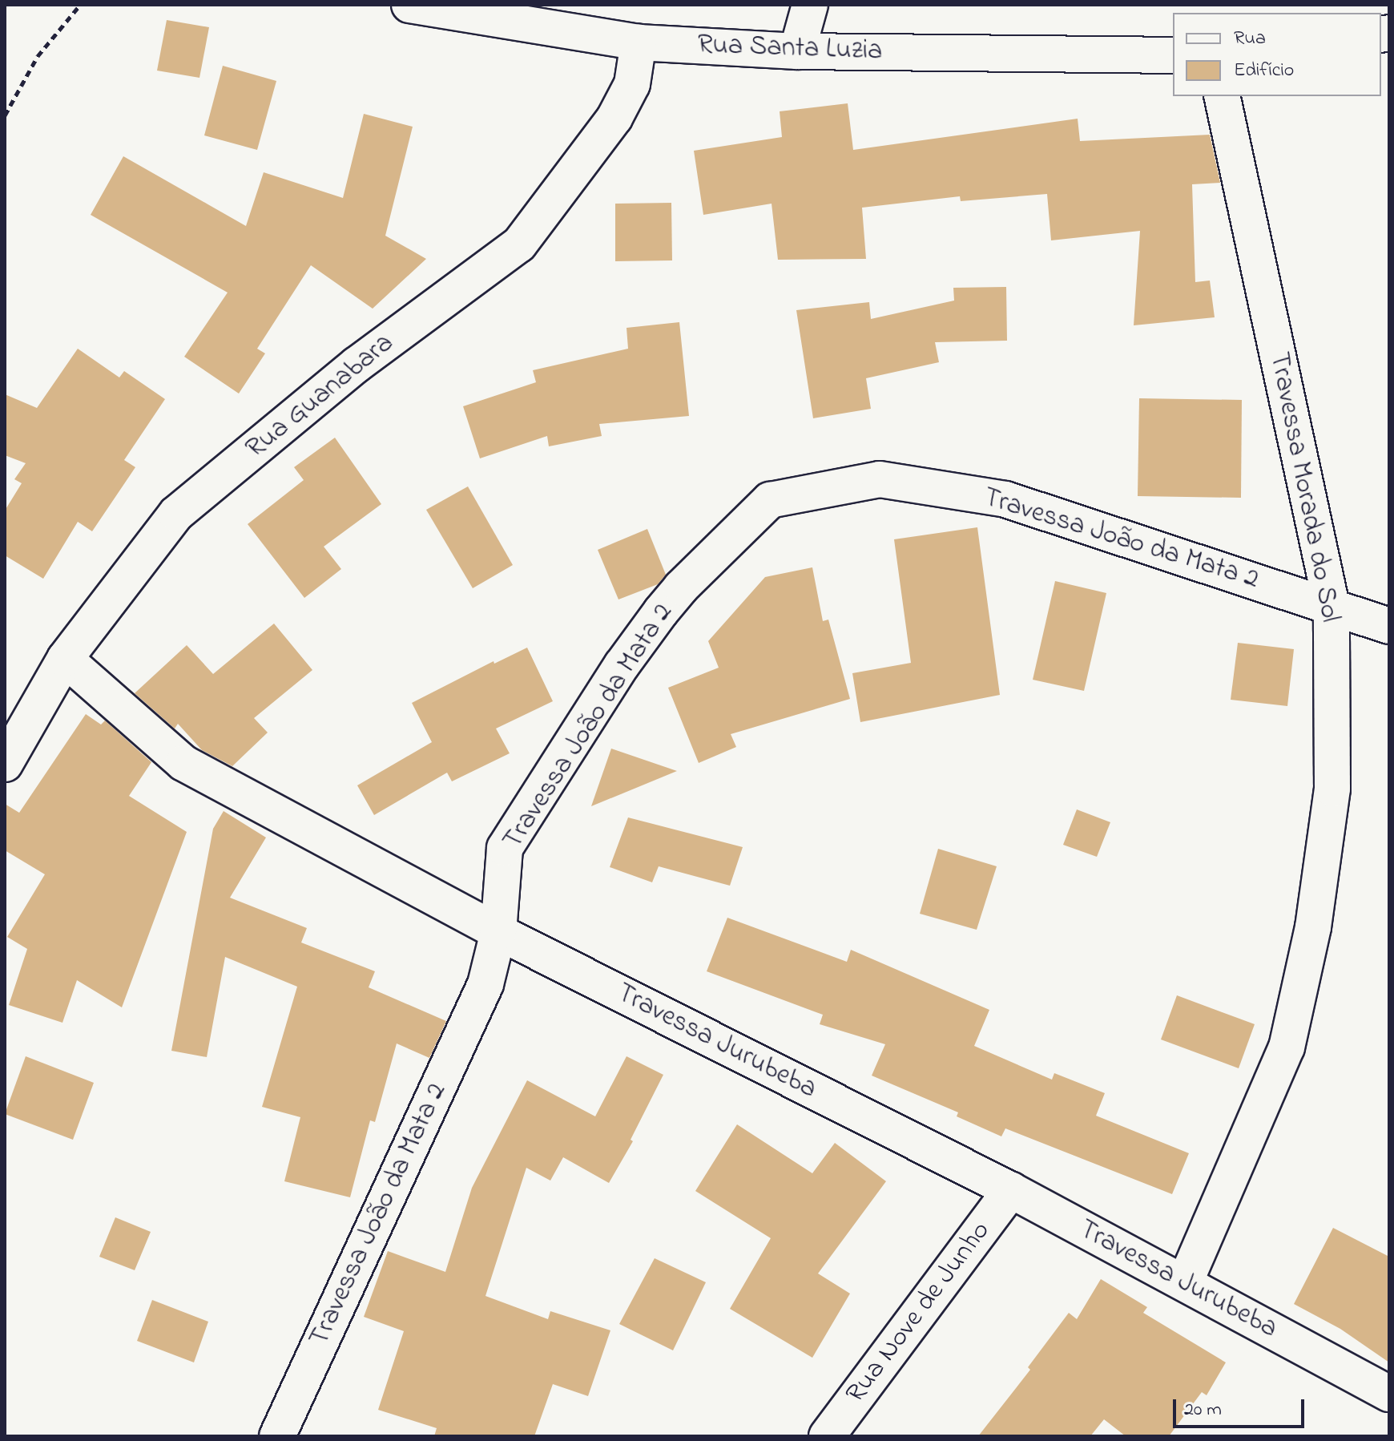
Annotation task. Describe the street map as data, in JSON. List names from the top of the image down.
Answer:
{
  "streets": {
    "street": [
      "Rua Santa Luzia",
      "Rua Guanabara",
      "Travessa Morada do Sol",
      "Travessa João da Mata 2",
      "Travessa Jurubeba",
      "Rua Nove de Junho"
    ]
  },
  "crossings": [
    ["Rua Santa Luzia", "Rua Guanabara"],
    ["Rua Guanabara", "Travessa Jurubeba"],
    ["Travessa Morada do Sol", "Travessa João da Mata 2"],
    ["Travessa Morada do Sol", "Travessa Jurubeba"],
    ["Travessa João da Mata 2", "Travessa Jurubeba"],
    ["Travessa Jurubeba", "Rua Nove de Junho"]
  ],
  "legend": ["Rua", "Edifício"],
  "scale_bar": "20 m"
}
